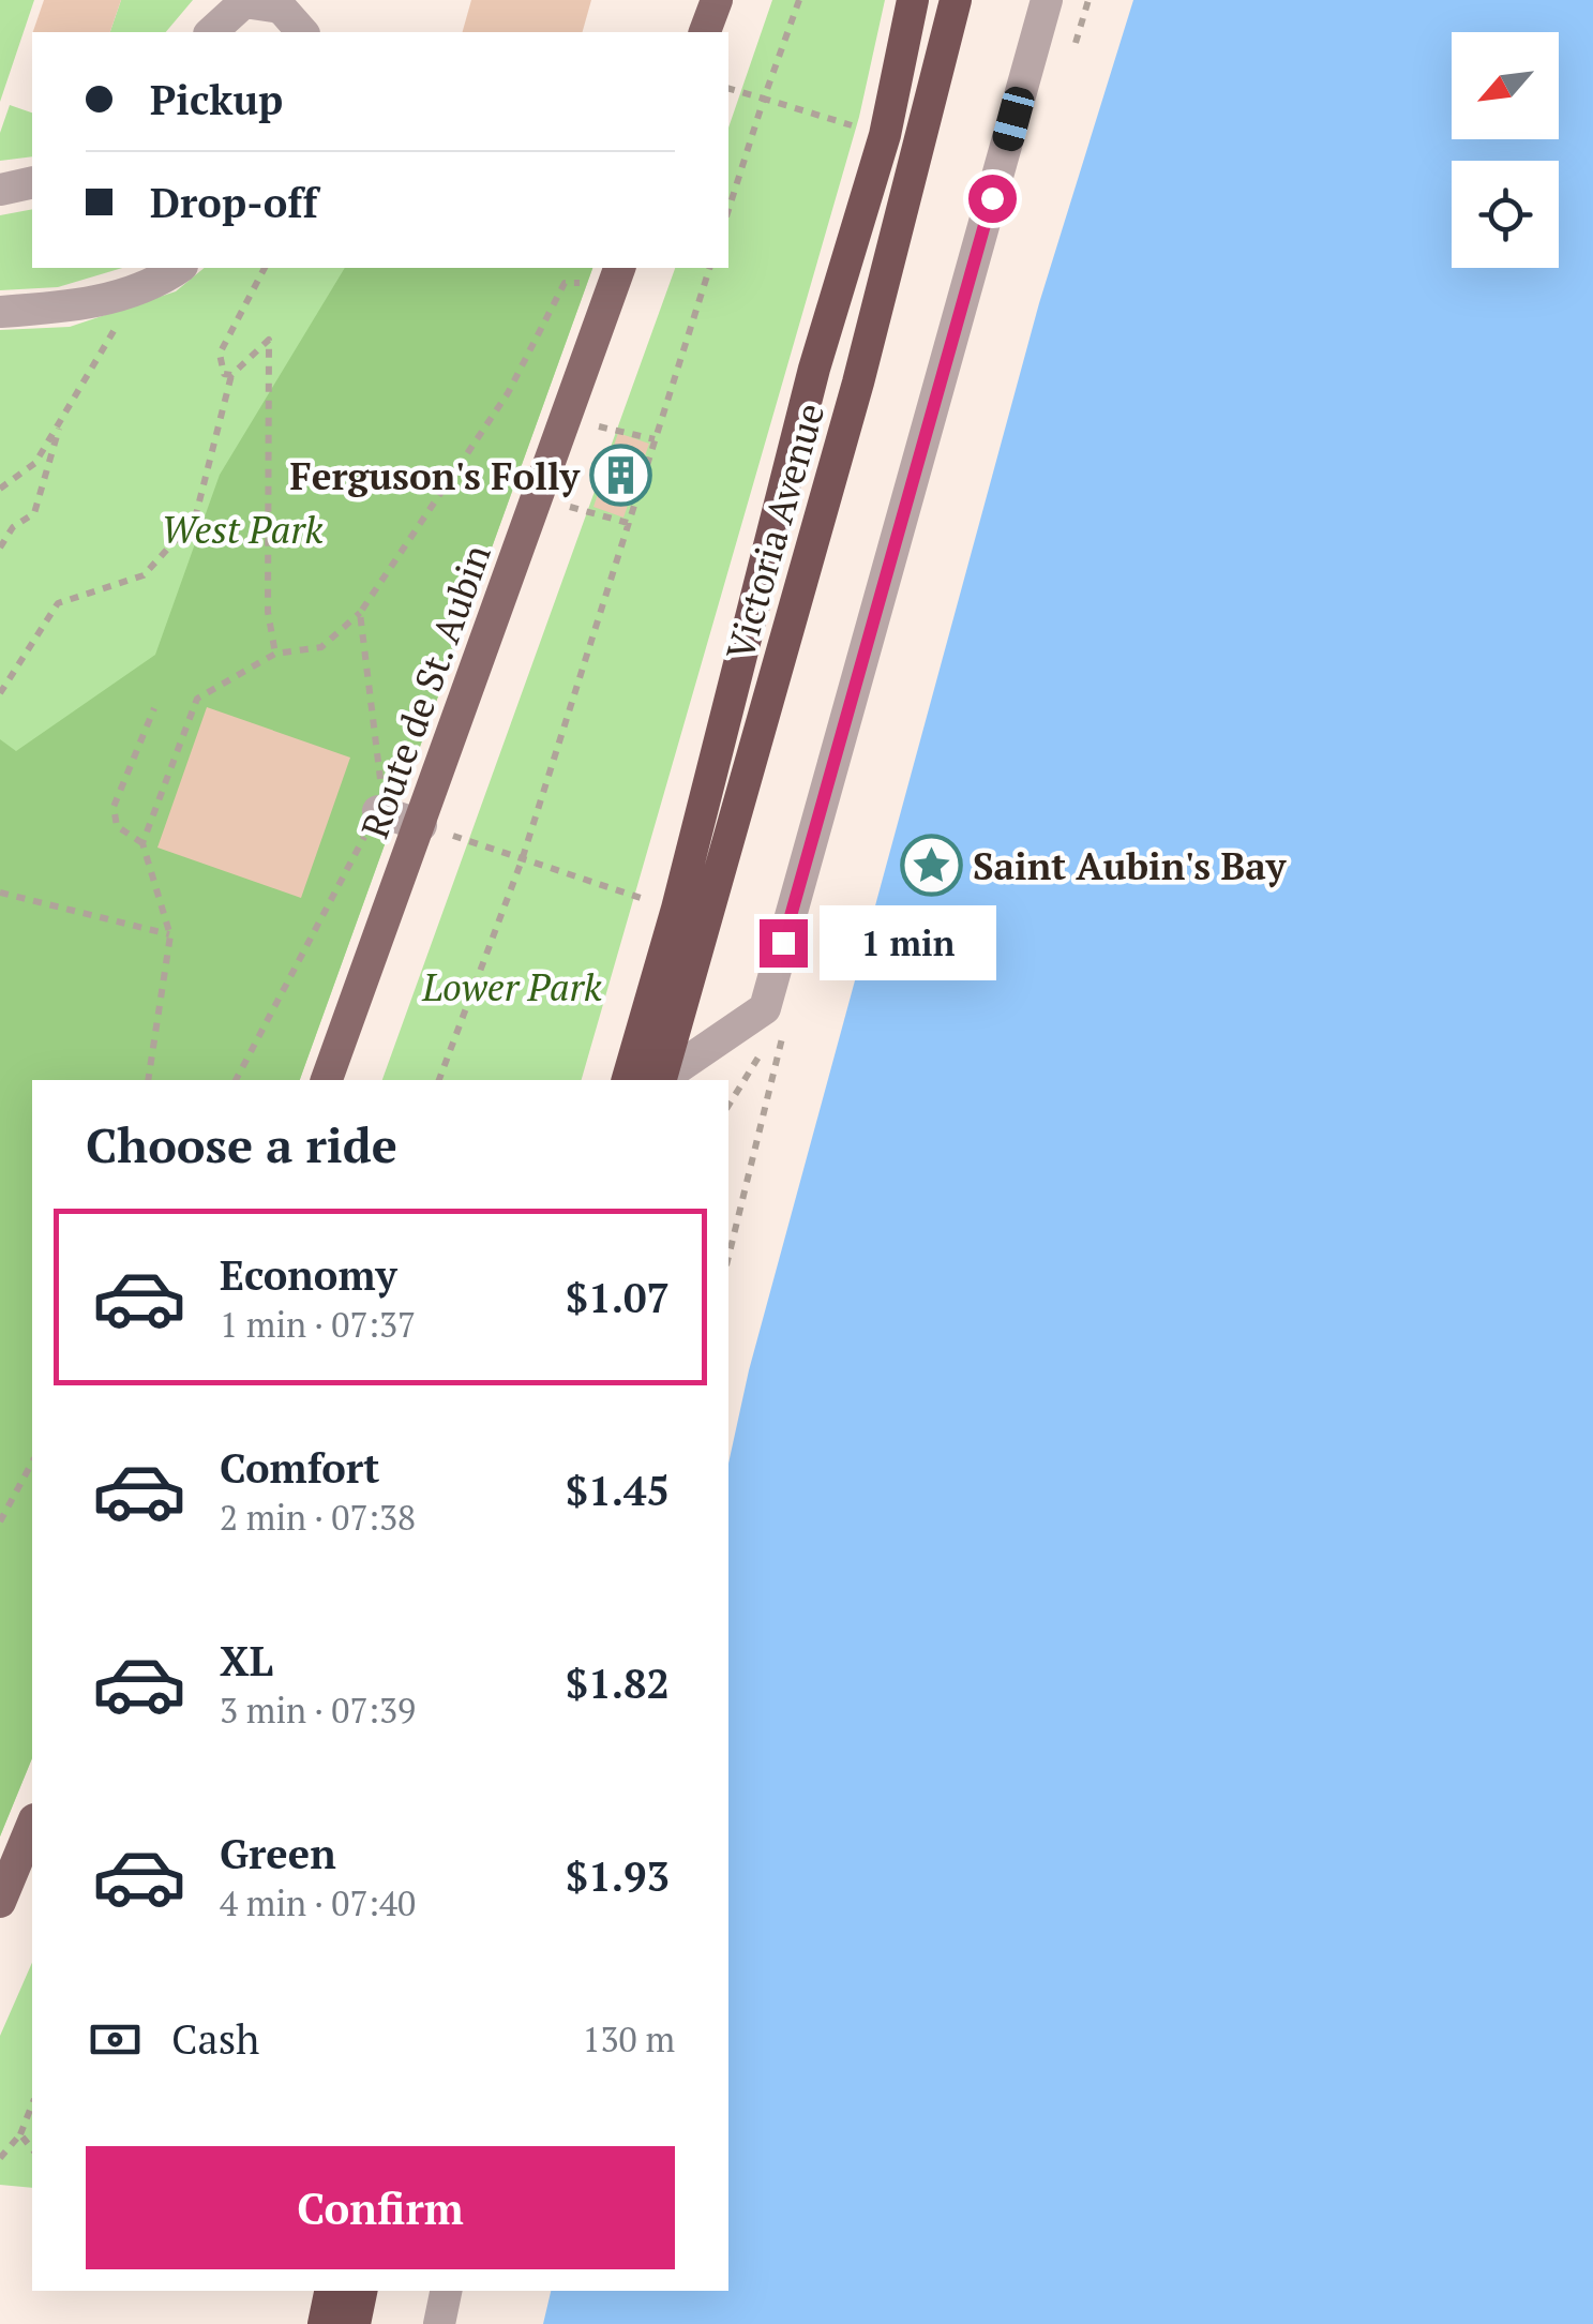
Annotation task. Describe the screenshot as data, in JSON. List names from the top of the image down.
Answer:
{
  "streets": {
    "highway": ["Victoria Avenue"],
    "main road": ["Route de St. Aubin"]
  },
  "parks": ["West Park", "Lower Park"],
  "places": {
    "building": ["Ferguson's Folly"],
    "place": ["Saint Aubin's Bay"]
  },
  "north": "bottom left",
  "page": {
    "banner": ["Pickup", "Drop-off"],
    "bubble": "1 min",
    "heading": "Choose a ride",
    "list": [
      {
        "name": "Economy",
        "note": "1 min · 07:37",
        "value": "$1.07"
      },
      {
        "name": "Comfort",
        "note": "2 min · 07:38",
        "value": "$1.45"
      },
      {
        "name": "XL",
        "note": "3 min · 07:39",
        "value": "$1.82"
      },
      {
        "name": "Green",
        "note": "4 min · 07:40",
        "value": "$1.93"
      }
    ],
    "pay": ["Cash", "130 m"],
    "buttons": "Confirm"
  }
}
